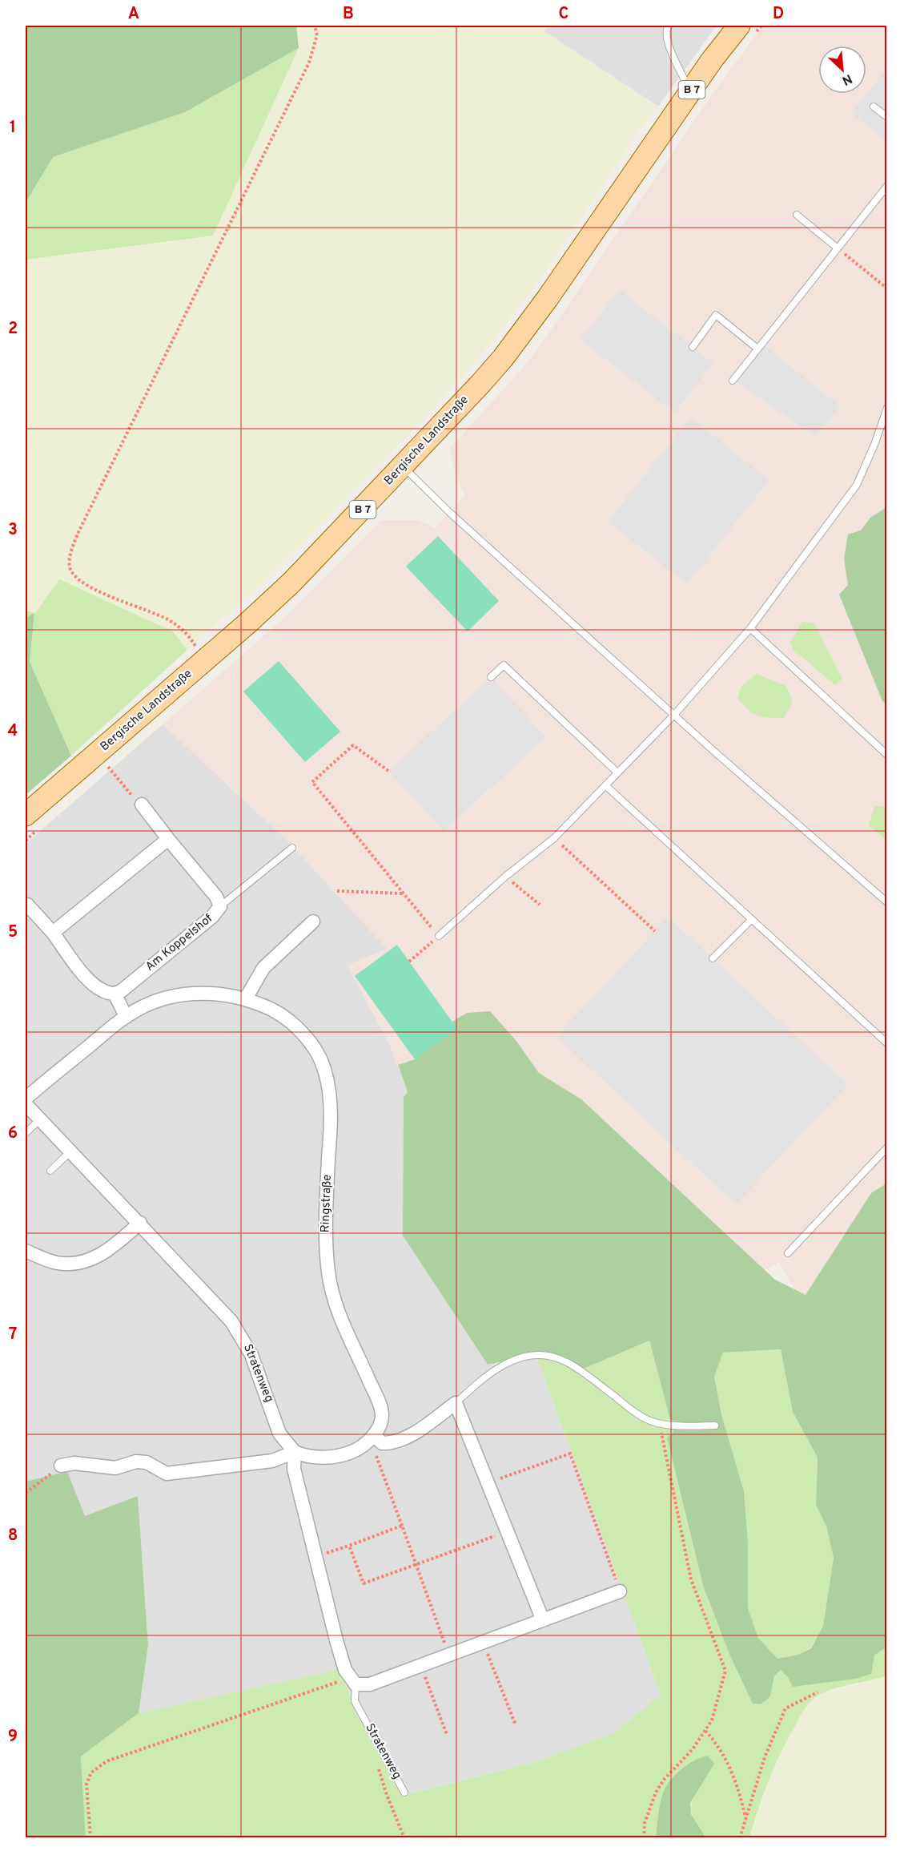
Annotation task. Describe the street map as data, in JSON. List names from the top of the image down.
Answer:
{
  "streets": {
    "main road": ["B 7", "Bergische Landstraße"],
    "street": ["Am Koppelshof", "Ringstraße", "Stratenweg"]
  },
  "north": "bottom right",
  "grid": {
    "columns": [
      "A",
      "B",
      "C",
      "D"
    ],
    "rows": [
      "1",
      "2",
      "3",
      "4",
      "5",
      "6",
      "7",
      "8",
      "9"
    ]
  }
}
